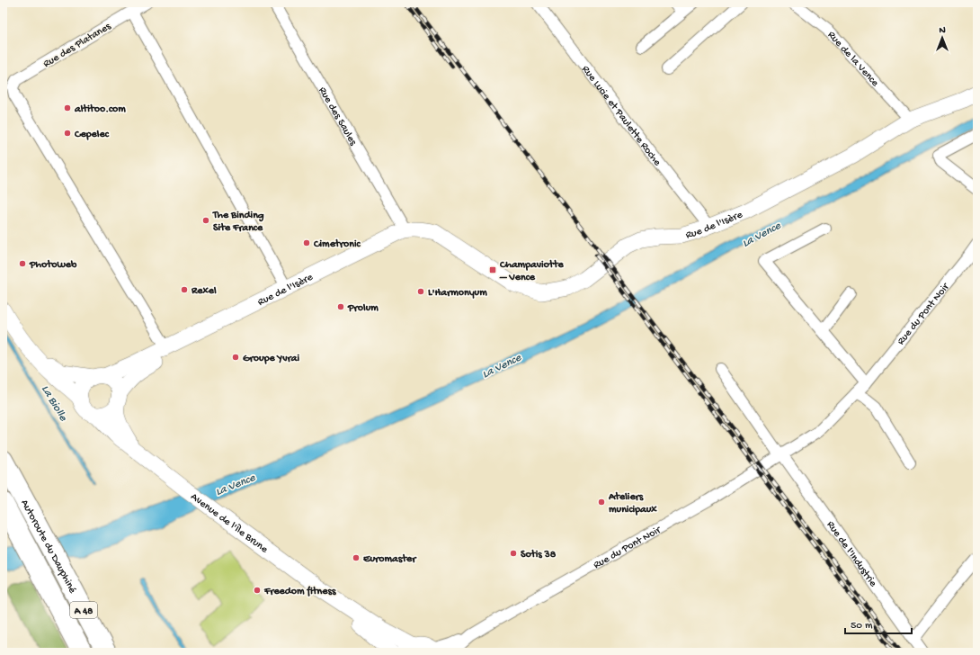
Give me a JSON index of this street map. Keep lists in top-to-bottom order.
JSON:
{
  "streets": {
    "highway": ["Autoroute du Dauphiné", "A 48"],
    "street": [
      "Rue des Platanes",
      "Rue de la Vence",
      "Rue Lucie et Paulette Roche",
      "Rue des Saules",
      "Rue de l'Isère",
      "Rue du Pont Noir",
      "Avenue de l'Île Brune",
      "Rue de l'Industrie"
    ]
  },
  "crossings": [
    ["Rue des Platanes", "Rue de l'Isère"],
    ["Rue de la Vence", "Rue de l'Isère"],
    ["Rue Lucie et Paulette Roche", "Rue de l'Isère"],
    ["Rue des Saules", "Rue de l'Isère"],
    ["Rue de l'Isère", "Avenue de l'Île Brune"],
    ["Rue du Pont Noir", "Avenue de l'Île Brune"],
    ["Rue du Pont Noir", "Rue de l'Industrie"]
  ],
  "water": ["La Vence", "La Biolle"],
  "places": {
    "other": [
      "altitoo.com",
      "Cepelec",
      "The Binding Site France",
      "Cimetronic",
      "Photoweb",
      "Rexel",
      "L'Harmonyum",
      "Prolum",
      "Groupe Yvrai",
      "Ateliers municipaux",
      "Sotis 38",
      "Euromaster",
      "Freedom fitness"
    ],
    "transit": ["Champaviotte – Vence"]
  },
  "scale_bar": "50 m",
  "north": "top"
}
